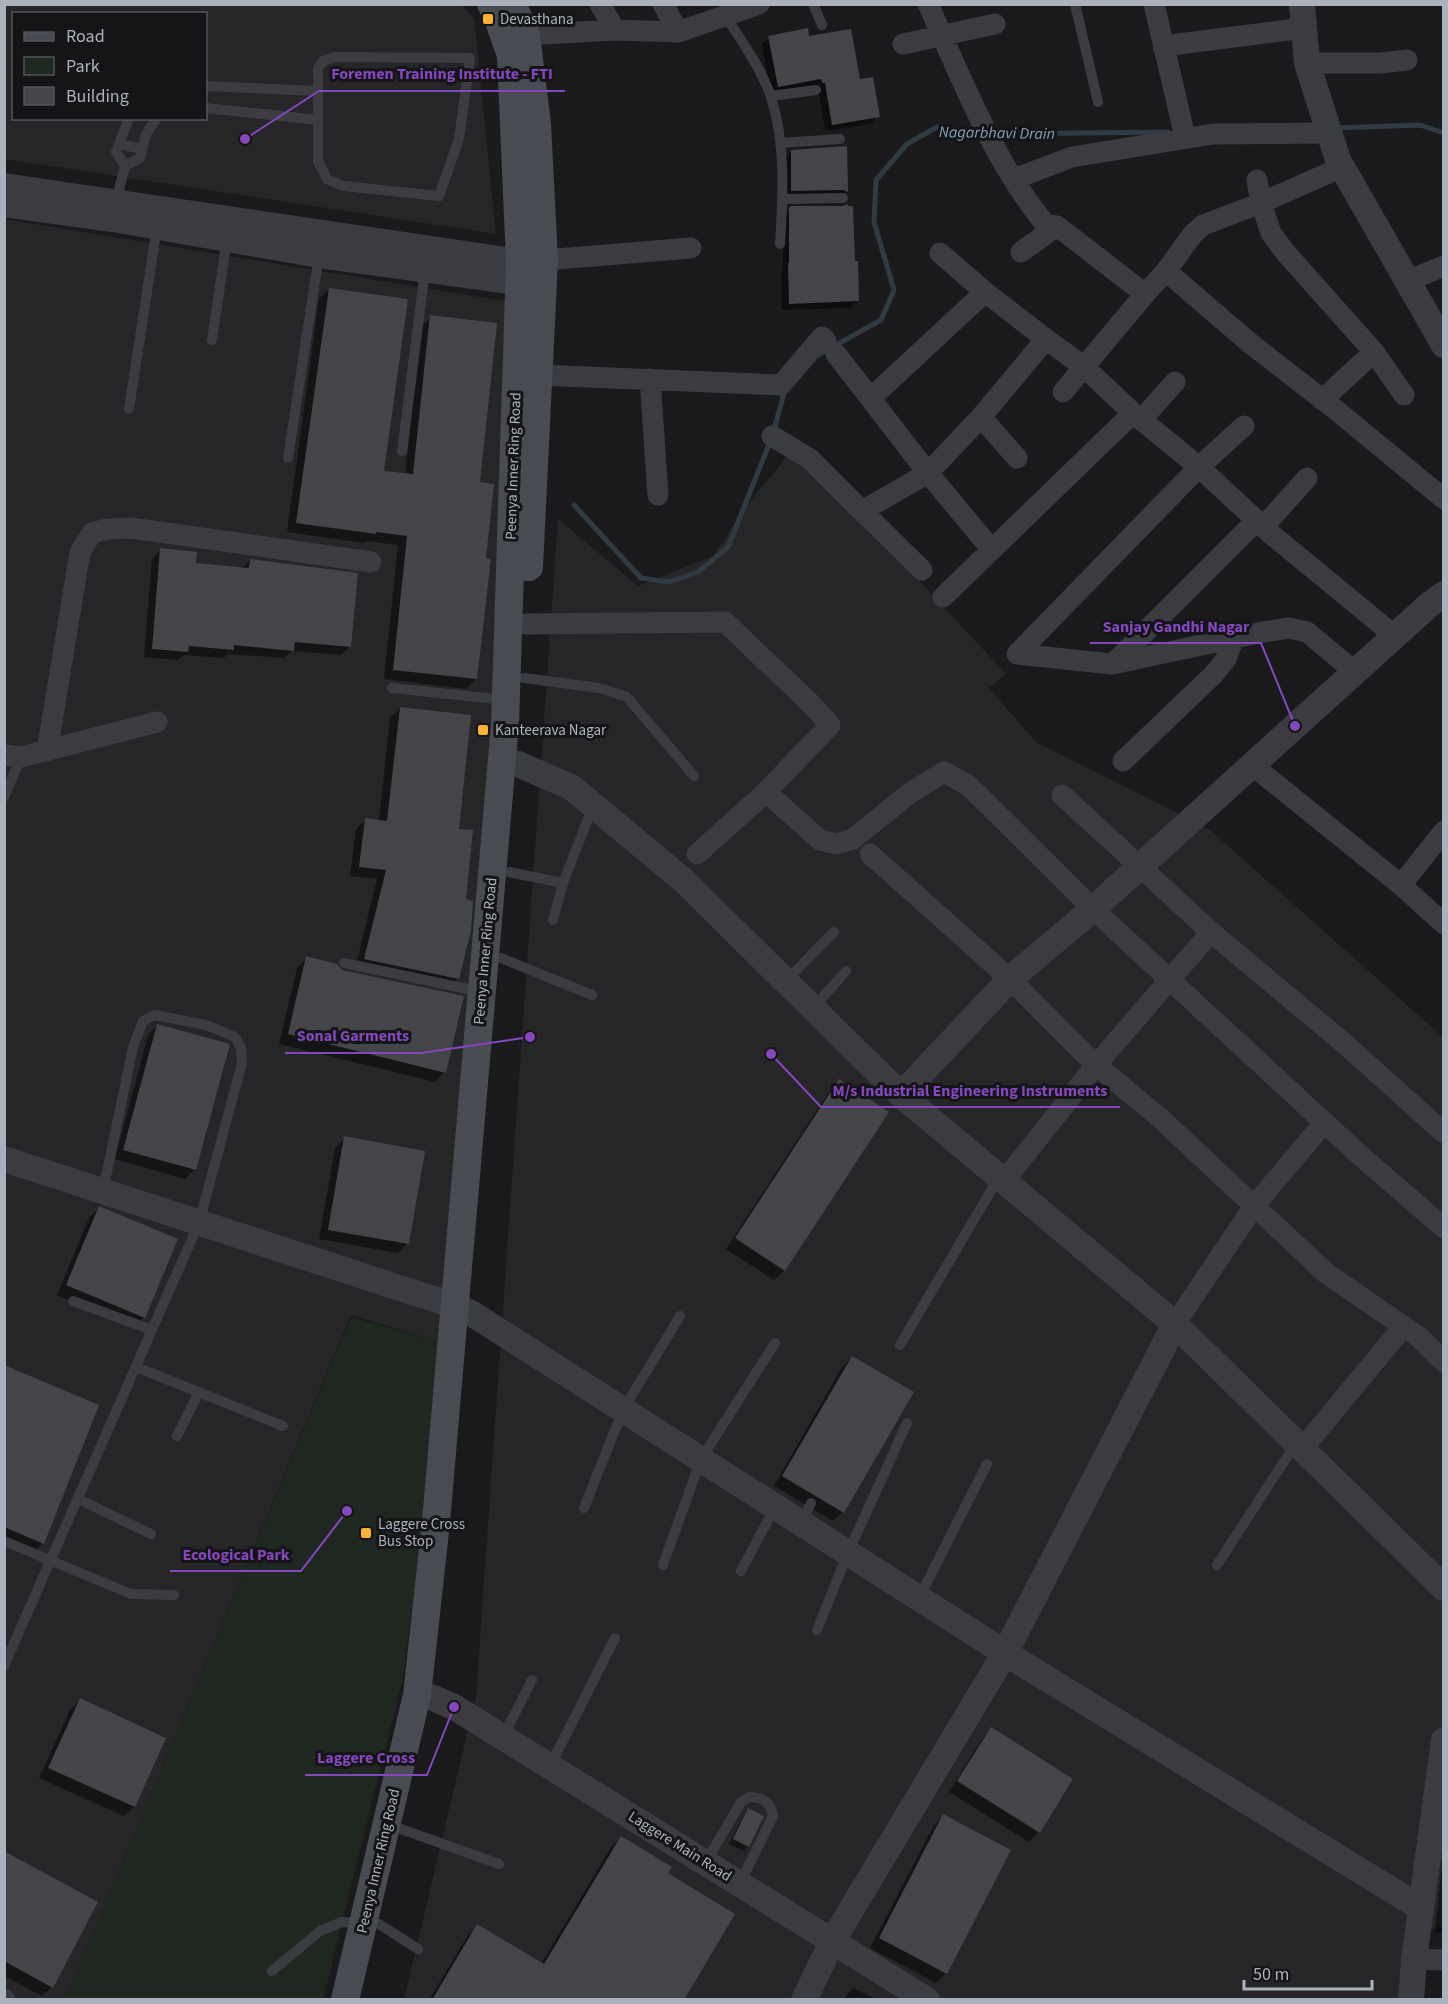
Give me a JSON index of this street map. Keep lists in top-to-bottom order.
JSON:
{
  "streets": {
    "main road": ["Peenya Inner Ring Road"],
    "street": ["Laggere Main Road"]
  },
  "crossings": [
    ["Peenya Inner Ring Road", "Laggere Main Road"]
  ],
  "water": ["Nagarbhavi Drain"],
  "places": {
    "transit": ["Devasthana", "Kanteerava Nagar", "Laggere Cross Bus Stop"],
    "other": [
      "Foremen Training Institute - FTI",
      "Sanjay Gandhi Nagar",
      "Sonal Garments",
      "M/s Industrial Engineering Instruments",
      "Ecological Park",
      "Laggere Cross"
    ]
  },
  "legend": ["Road", "Park", "Building"],
  "scale_bar": "50 m"
}
